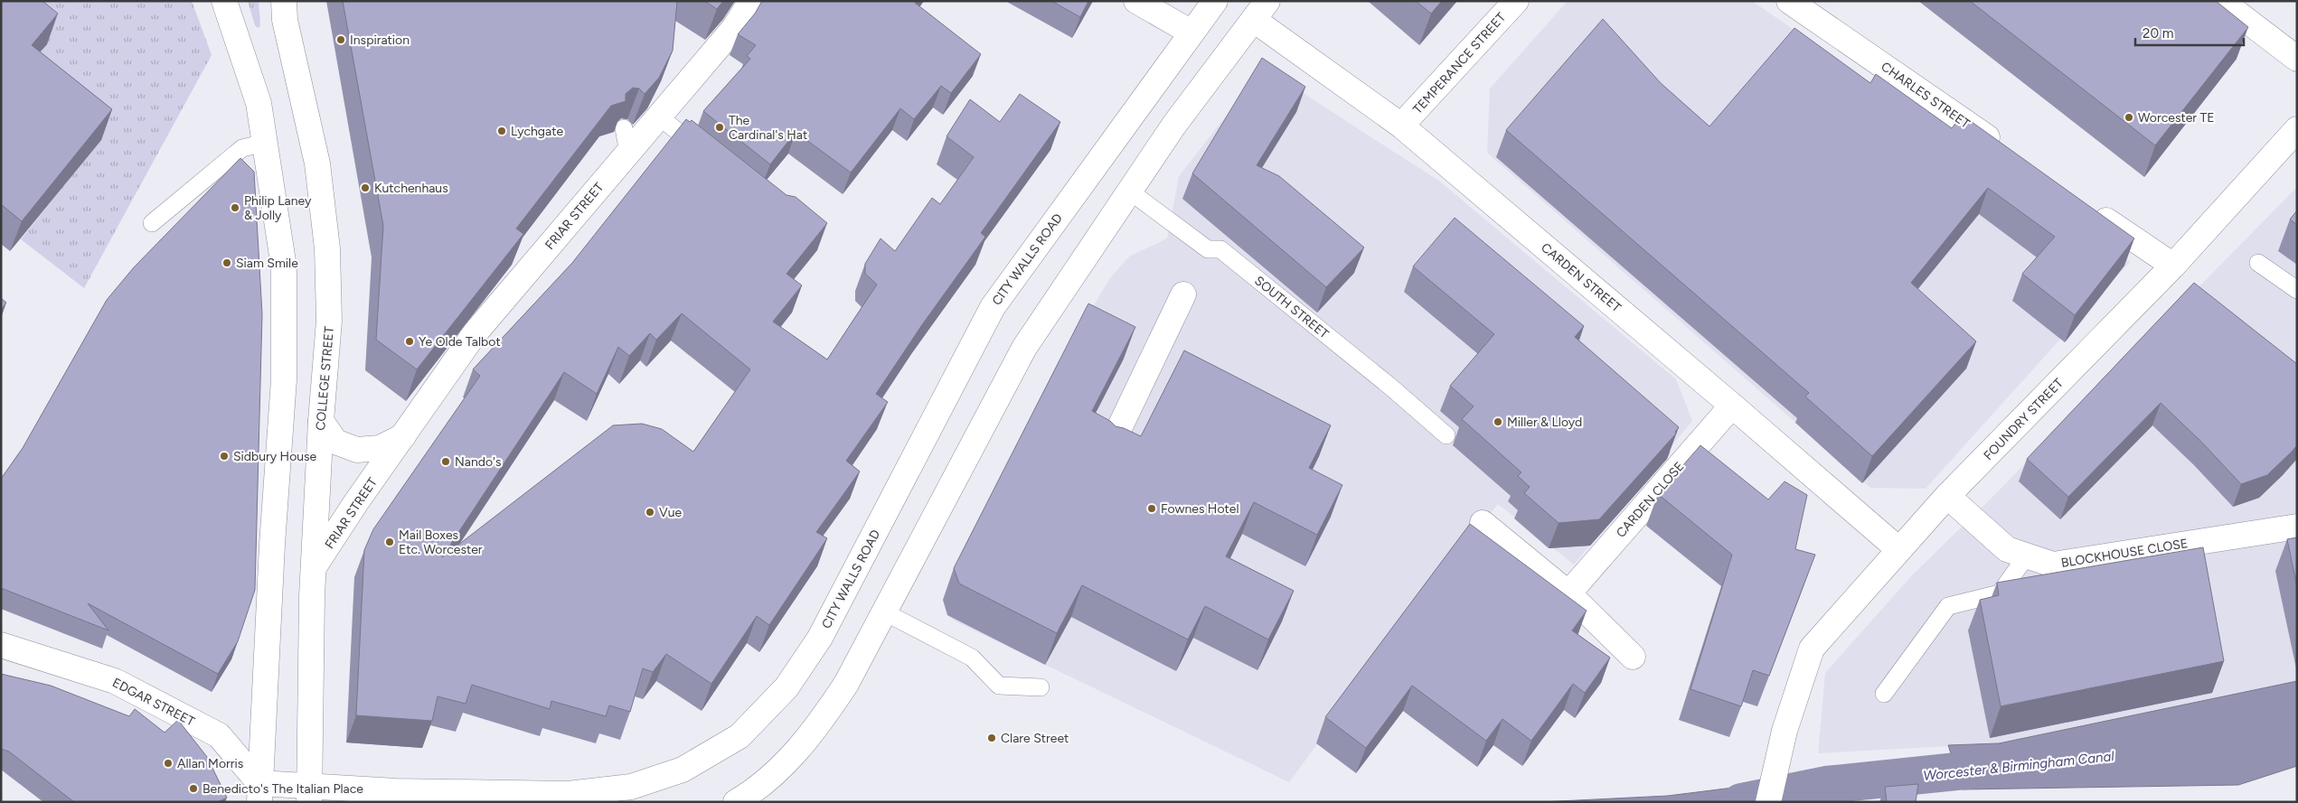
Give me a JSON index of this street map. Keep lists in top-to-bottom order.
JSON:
{
  "streets": {
    "street": [
      "TEMPERANCE STREET",
      "CHARLES STREET",
      "FRIAR STREET",
      "CITY WALLS ROAD",
      "CARDEN STREET",
      "COLLEGE STREET",
      "FOUNDRY STREET",
      "CARDEN CLOSE",
      "BLOCKHOUSE CLOSE",
      "EDGAR STREET"
    ],
    "lane": ["SOUTH STREET"]
  },
  "crossings": [
    ["TEMPERANCE STREET", "CARDEN STREET"],
    ["FRIAR STREET", "COLLEGE STREET"],
    ["CITY WALLS ROAD", "COLLEGE STREET"],
    ["CITY WALLS ROAD", "EDGAR STREET"],
    ["CARDEN STREET", "FOUNDRY STREET"],
    ["CARDEN STREET", "CARDEN CLOSE"],
    ["FOUNDRY STREET", "BLOCKHOUSE CLOSE"]
  ],
  "water": ["Worcester & Birmingham Canal"],
  "places": [
    "Inspiration",
    "Worcester TE",
    "The Cardinal's Hat",
    "Lychgate",
    "Kutchenhaus",
    "Philip Laney & Jolly",
    "Siam Smile",
    "Ye Olde Talbot",
    "Miller & Lloyd",
    "Sidbury House",
    "Nando's",
    "Fownes Hotel",
    "Vue",
    "Mail Boxes Etc. Worcester",
    "Clare Street",
    "Allan Morris",
    "Benedicto's The Italian Place"
  ],
  "scale_bar": "20 m"
}
